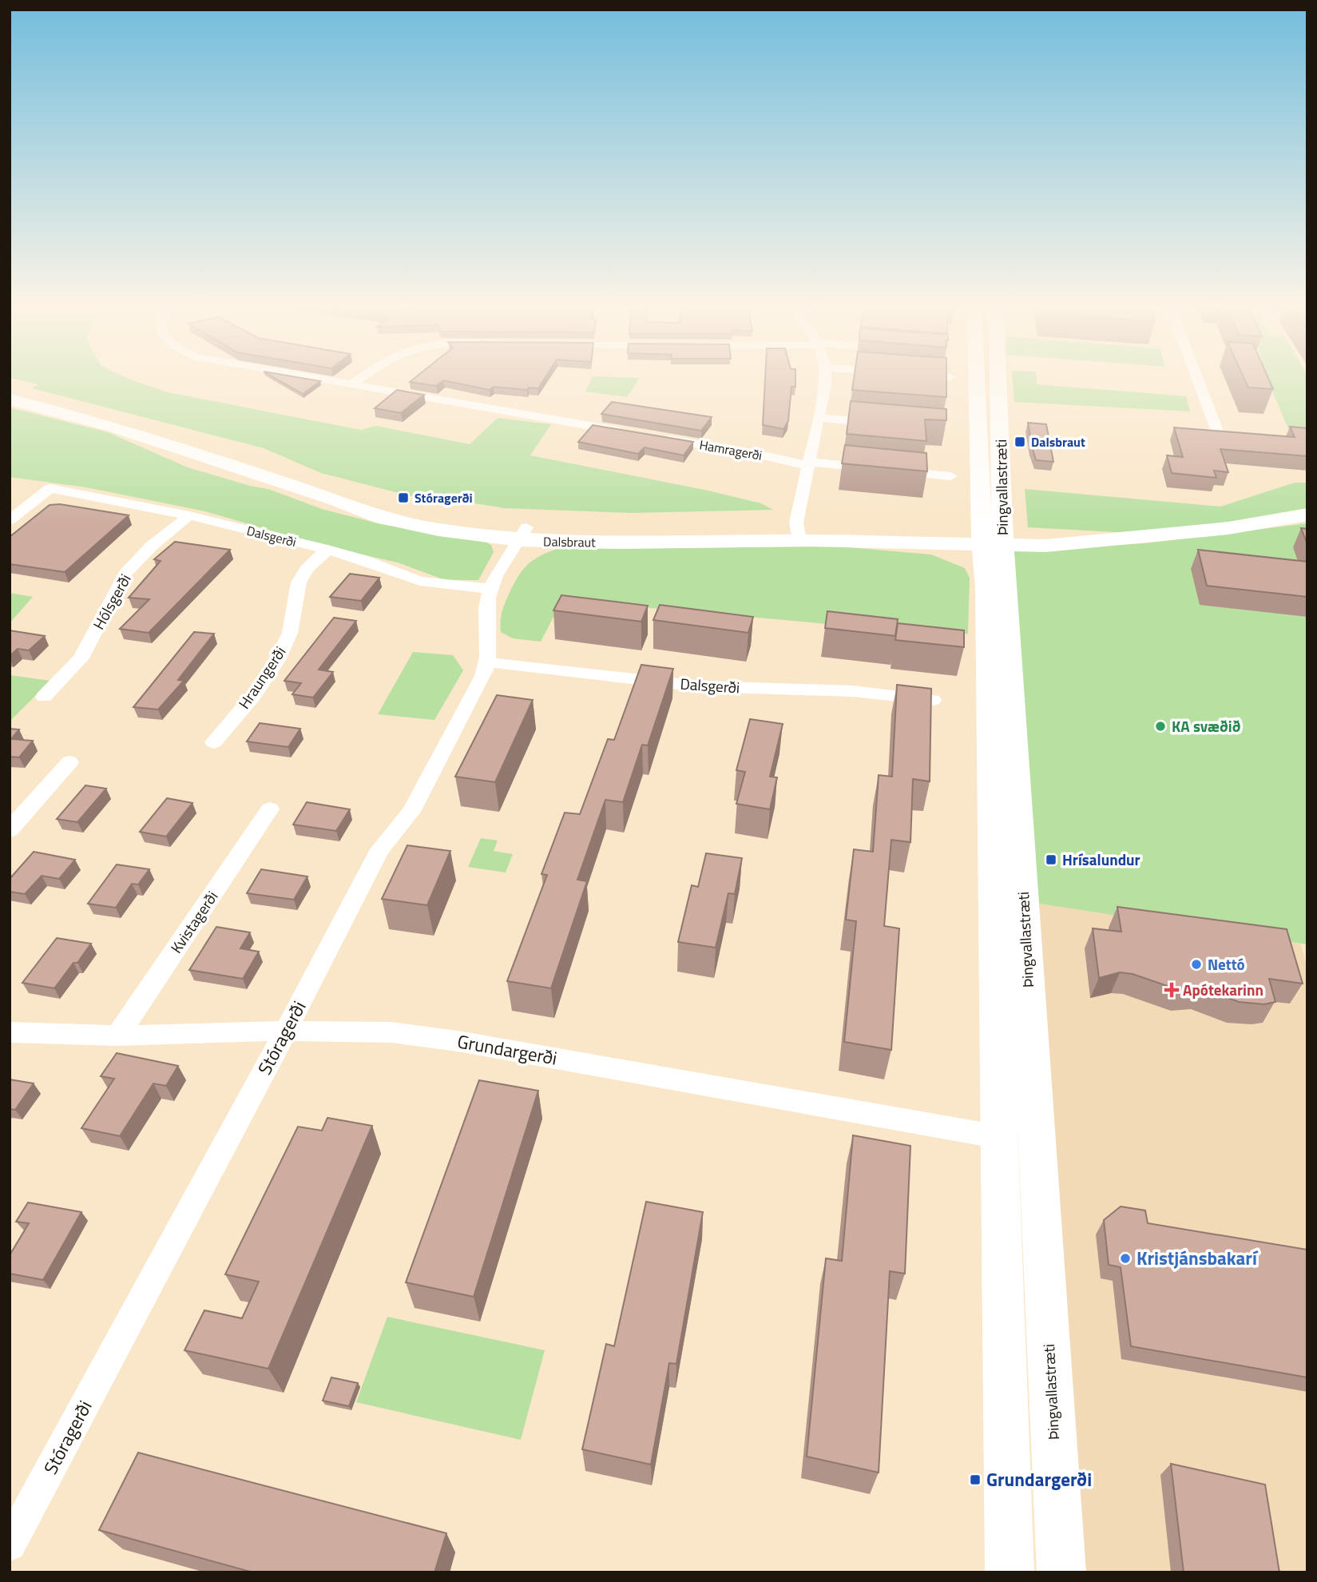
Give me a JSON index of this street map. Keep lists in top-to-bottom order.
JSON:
{
  "streets": {
    "main road": ["Þingvallastræti", "Dalsbraut"],
    "street": [
      "Hamragerði",
      "Dalsgerði",
      "Hólsgerði",
      "Hraungerði",
      "Kvistagerði",
      "Stóragerði",
      "Grundargerði"
    ]
  },
  "crossings": [
    ["Þingvallastræti", "Dalsbraut"],
    ["Þingvallastræti", "Grundargerði"],
    ["Dalsgerði", "Hólsgerði"],
    ["Dalsgerði", "Hraungerði"],
    ["Dalsgerði", "Stóragerði"],
    ["Dalsbraut", "Stóragerði"],
    ["Kvistagerði", "Grundargerði"],
    ["Stóragerði", "Grundargerði"]
  ],
  "places": {
    "transit": [
      "Dalsbraut",
      "Stóragerði",
      "Hrísalundur",
      "Grundargerði"
    ],
    "other": ["KA svæðið", "Nettó", "Kristjánsbakarí"],
    "health": ["Apótekarinn"]
  }
}
